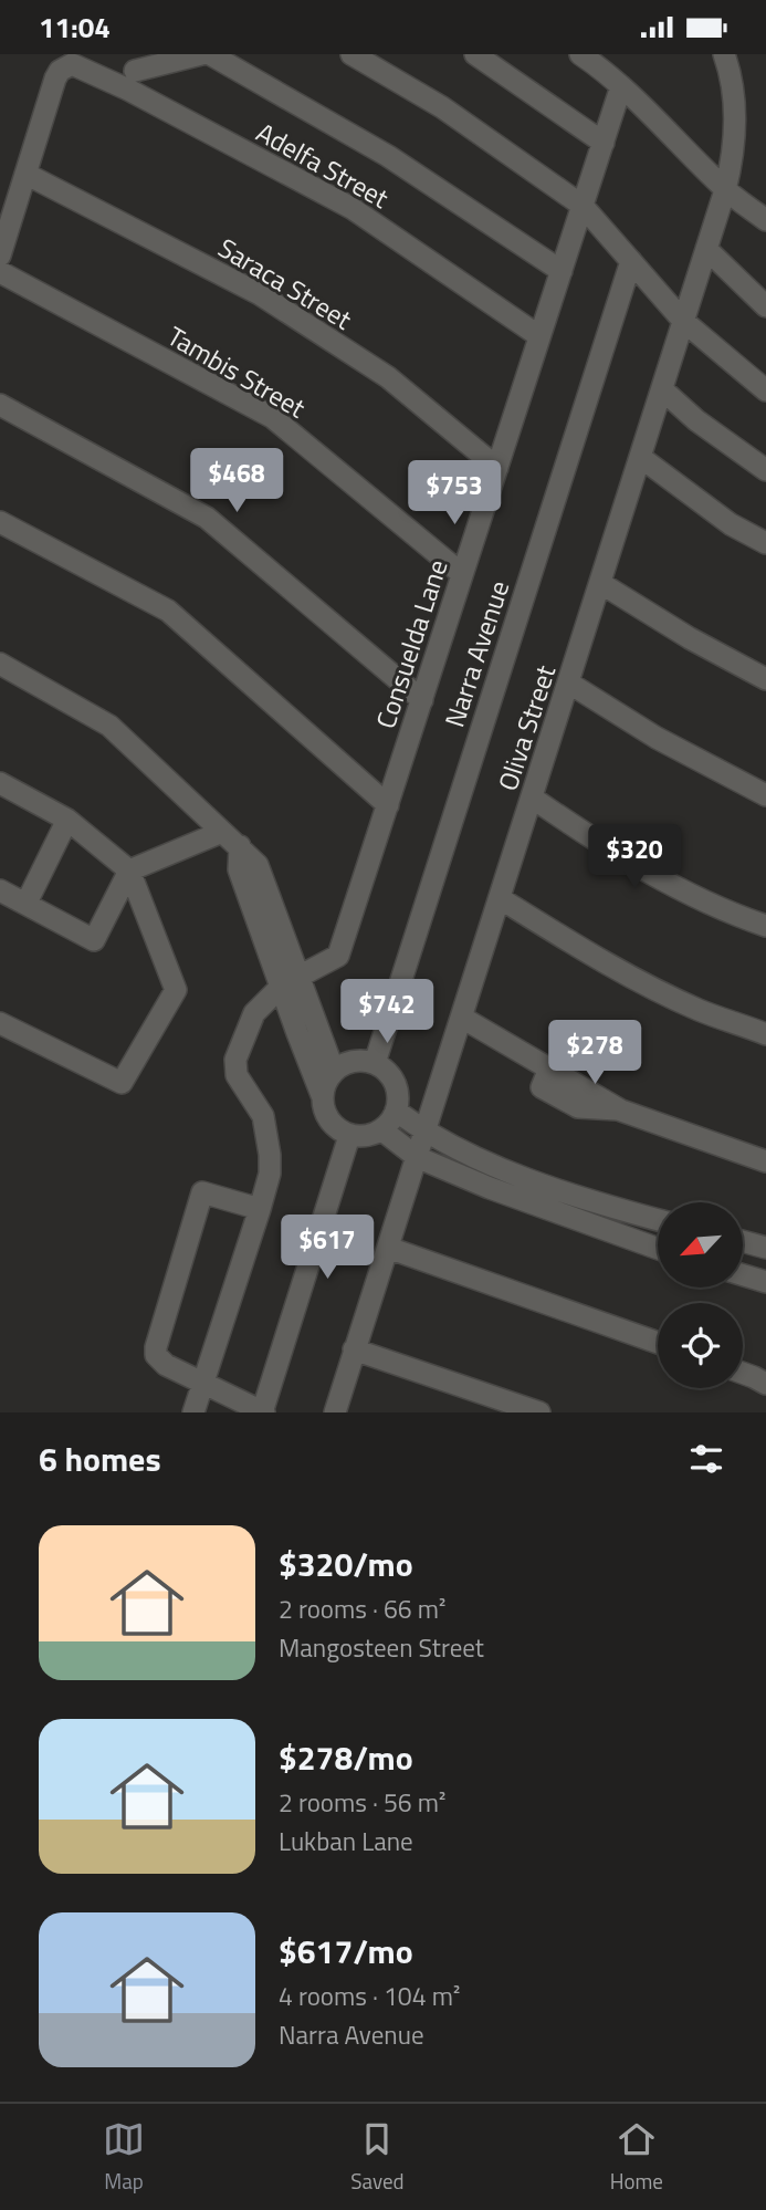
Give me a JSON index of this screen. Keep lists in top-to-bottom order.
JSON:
{
  "streets": {
    "street": [
      "Adelfa Street",
      "Saraca Street",
      "Tambis Street",
      "Consuelda Lane",
      "Narra Avenue",
      "Oliva Street"
    ]
  },
  "crossings": [
    ["Adelfa Street", "Saraca Street"],
    ["Adelfa Street", "Consuelda Lane"],
    ["Saraca Street", "Consuelda Lane"],
    ["Tambis Street", "Consuelda Lane"]
  ],
  "north": "bottom left",
  "page": {
    "status": "11:04",
    "price": [
      "$468",
      "$753",
      "$320",
      "$742",
      "$278",
      "$617"
    ],
    "heading": "6 homes",
    "list": [
      {
        "name": "$320/mo",
        "note": "2 rooms · 66 m² · Mangosteen Street"
      },
      {
        "name": "$278/mo",
        "note": "2 rooms · 56 m² · Lukban Lane"
      },
      {
        "name": "$617/mo",
        "note": "4 rooms · 104 m² · Narra Avenue"
      }
    ],
    "tabs": ["Map", "Saved", "Home"]
  }
}
